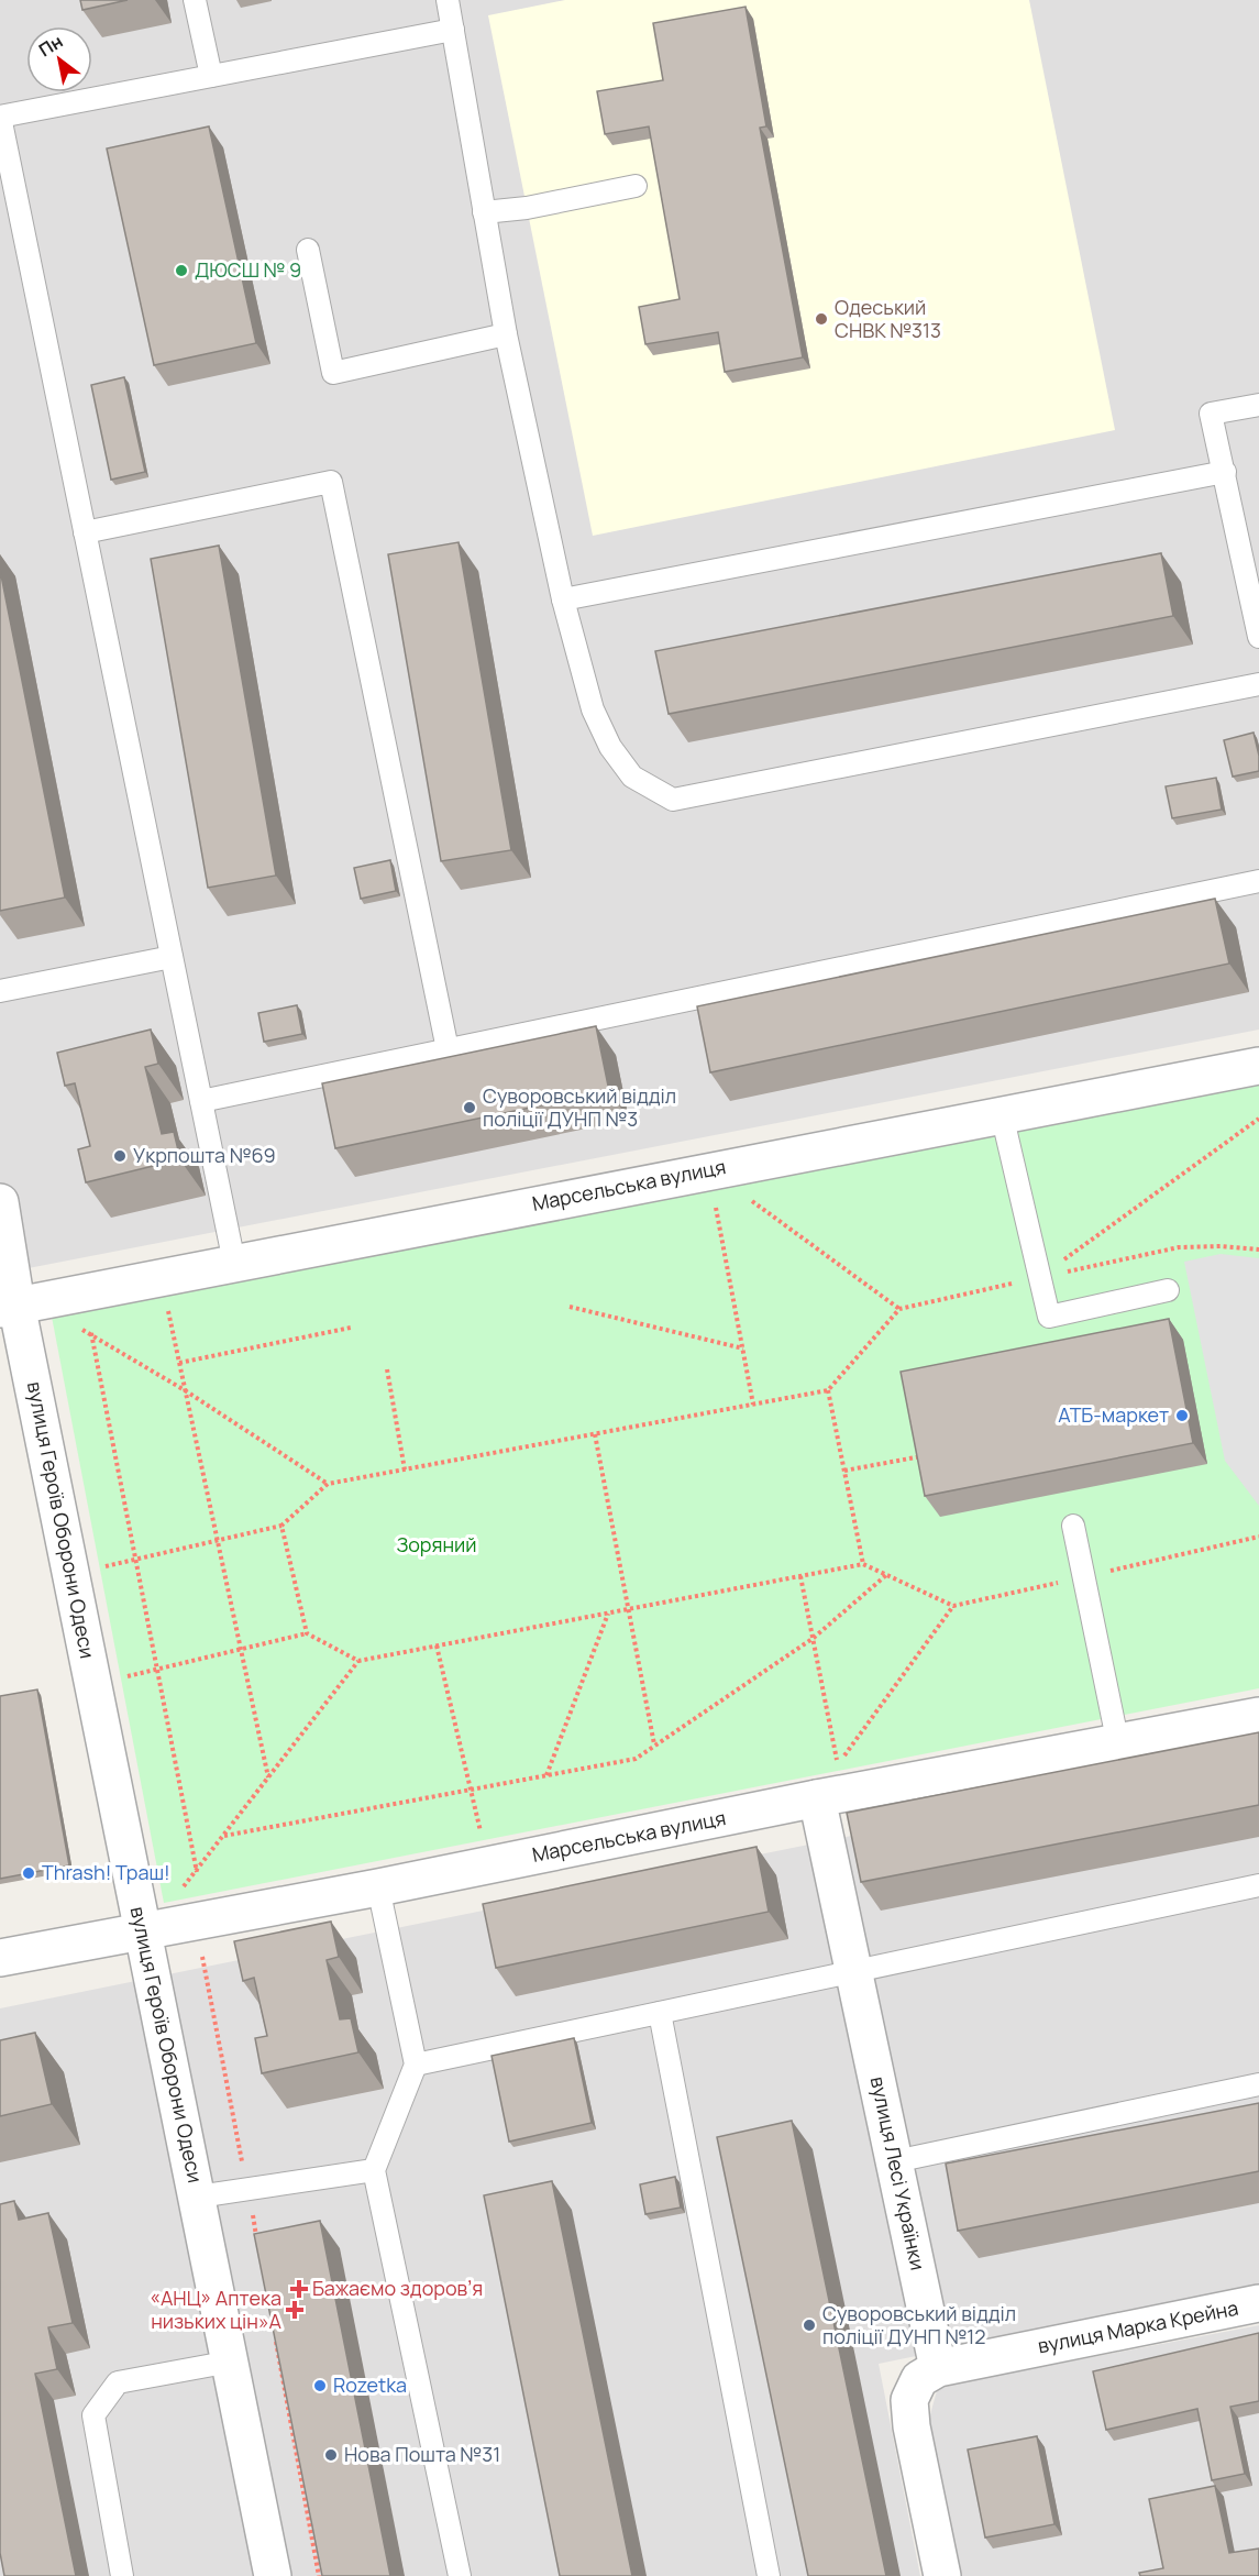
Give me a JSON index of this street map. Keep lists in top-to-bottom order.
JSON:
{
  "streets": {
    "street": [
      "Марсельська вулиця",
      "вулиця Героїв Оборони Одеси",
      "вулиця Лесі Українки",
      "вулиця Марка Крейна"
    ]
  },
  "crossings": [
    ["Марсельська вулиця", "вулиця Героїв Оборони Одеси"],
    ["Марсельська вулиця", "вулиця Лесі Українки"],
    ["вулиця Лесі Українки", "вулиця Марка Крейна"]
  ],
  "parks": ["Зоряний"],
  "places": {
    "other": [
      "ДЮСШ № 9",
      "Одеський СНВК №313",
      "Суворовський відділ поліції ДУНП №3",
      "Укрпошта №69",
      "АТБ-маркет",
      "Thrash! Траш!",
      "Суворовський відділ поліції ДУНП №12",
      "Rozetka",
      "Нова Пошта №31"
    ],
    "health": ["Бажаємо здоровʼя", "«АНЦ» Аптека низьких цін»A"]
  },
  "north": "top left"
}
